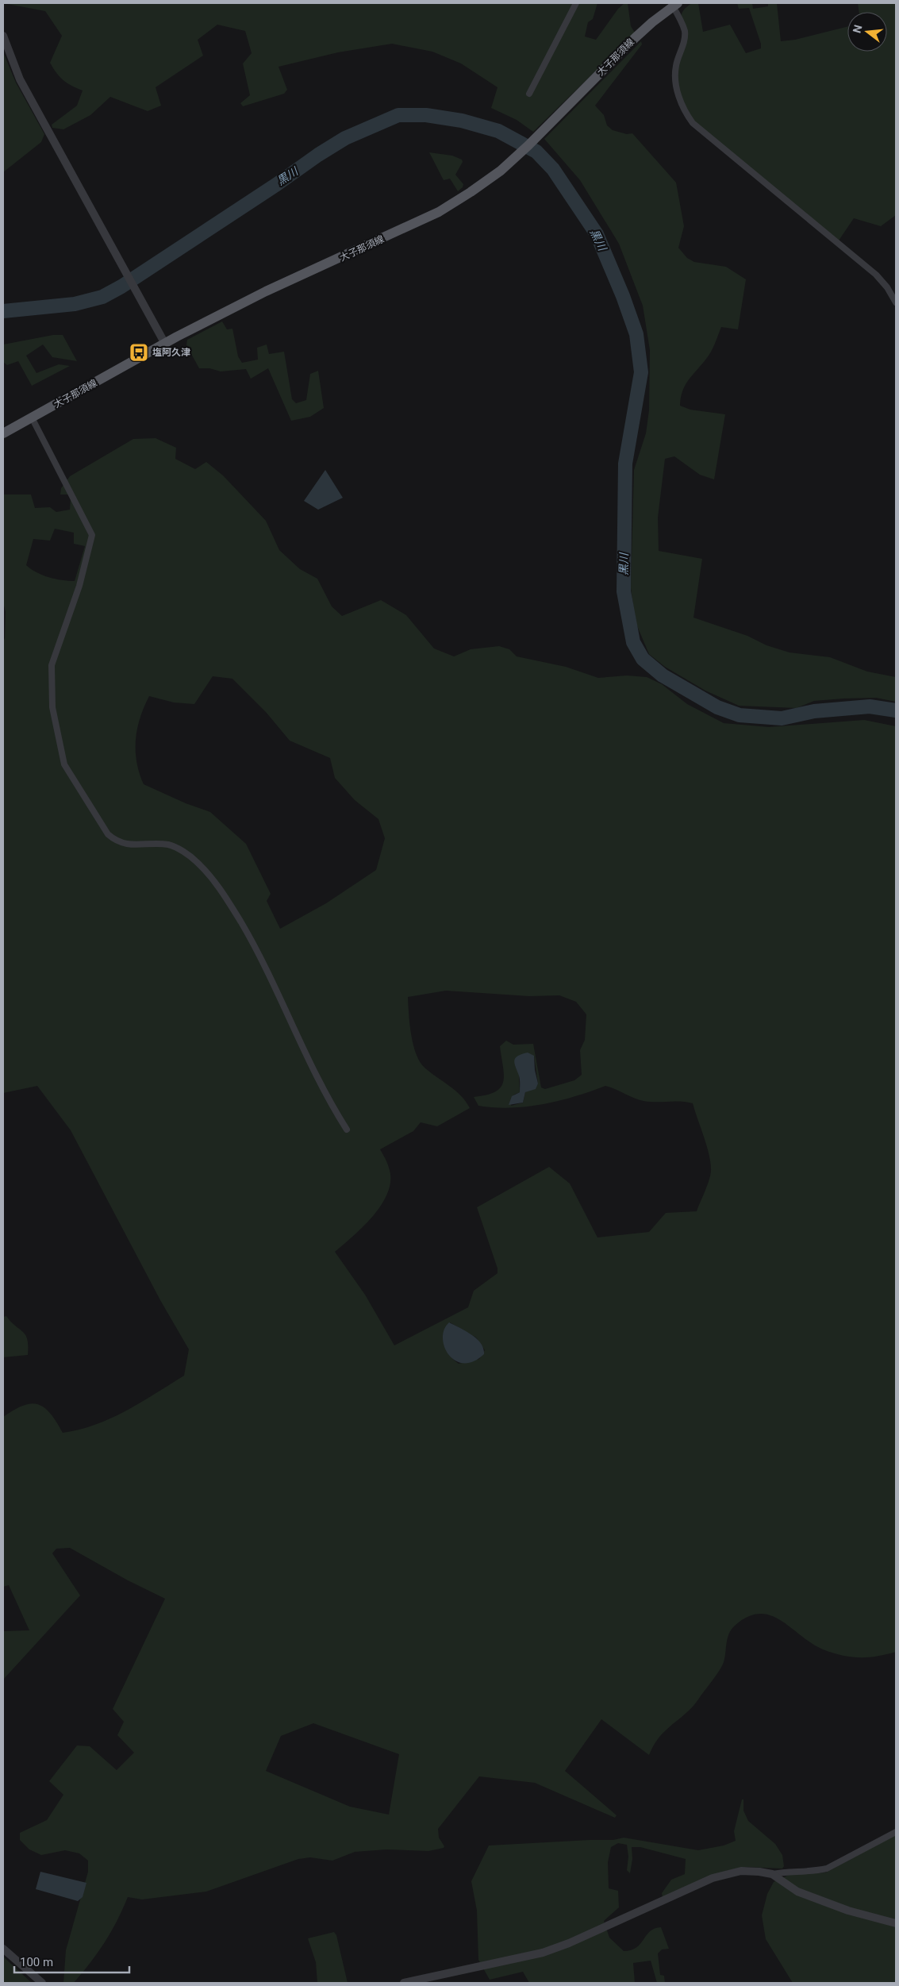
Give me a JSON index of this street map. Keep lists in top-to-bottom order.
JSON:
{
  "streets": {
    "main road": ["大子那須線"]
  },
  "water": ["黒川"],
  "places": {
    "bus stop": ["塩阿久津"]
  },
  "scale_bar": "100 m",
  "north": "left"
}
